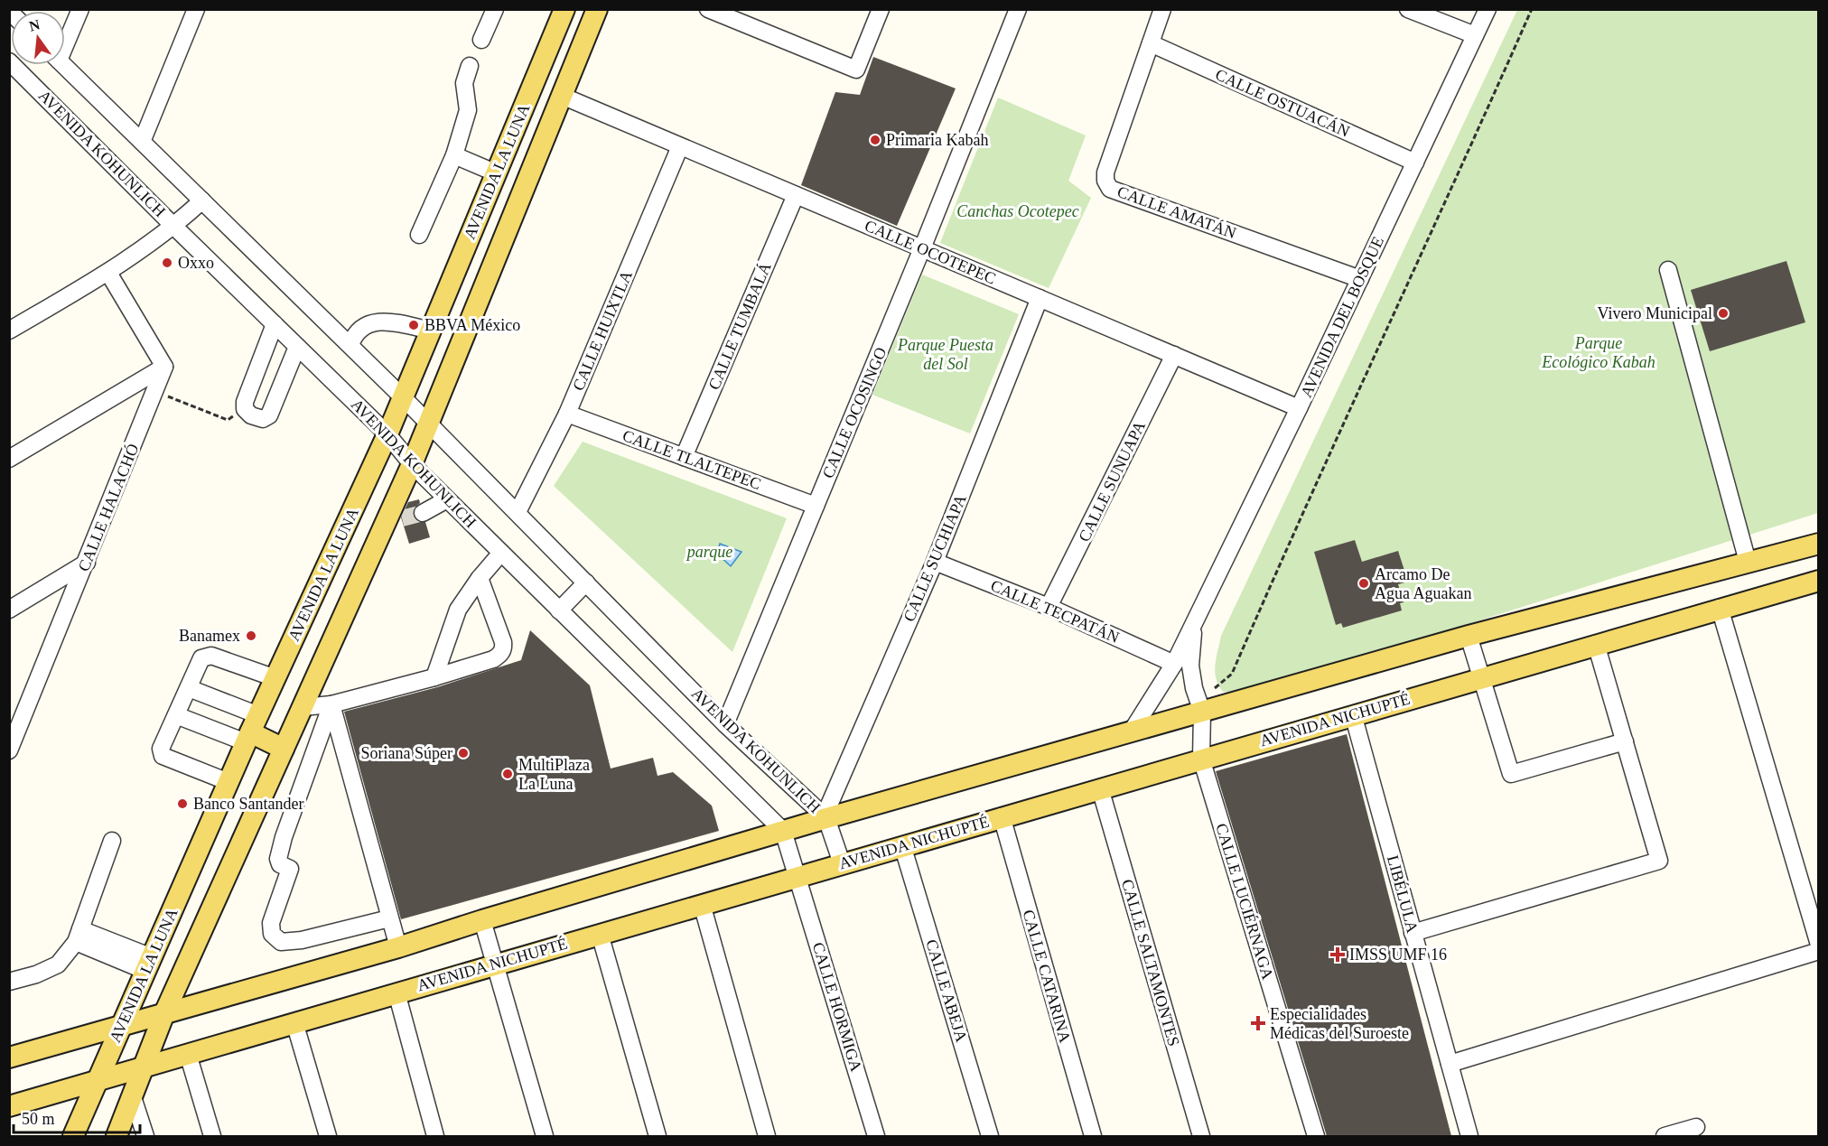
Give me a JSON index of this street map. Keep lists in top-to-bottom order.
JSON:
{
  "streets": {
    "main road": ["AVENIDA LA LUNA", "AVENIDA NICHUPTÉ"],
    "street": [
      "CALLE OSTUACÁN",
      "AVENIDA KOHUNLICH",
      "CALLE AMATÁN",
      "CALLE OCOTEPEC",
      "AVENIDA DEL BOSQUE",
      "CALLE TUMBALÁ",
      "CALLE HUIXTLA",
      "CALLE OCOSINGO",
      "CALLE TLALTEPEC",
      "CALLE SUNUAPA",
      "CALLE HALACHÓ",
      "CALLE SUCHIAPA",
      "CALLE TECPATÁN",
      "LIBÉLULA",
      "CALLE LUCIÉRNAGA",
      "CALLE SALTAMONTES",
      "CALLE CATARINA",
      "CALLE ABEJA",
      "CALLE HORMIGA"
    ]
  },
  "crossings": [
    ["CALLE OSTUACÁN", "CALLE AMATÁN"],
    ["CALLE OSTUACÁN", "AVENIDA DEL BOSQUE"],
    ["AVENIDA KOHUNLICH", "AVENIDA LA LUNA"],
    ["AVENIDA KOHUNLICH", "CALLE HUIXTLA"],
    ["AVENIDA KOHUNLICH", "CALLE OCOSINGO"],
    ["AVENIDA KOHUNLICH", "CALLE SUCHIAPA"],
    ["AVENIDA KOHUNLICH", "AVENIDA NICHUPTÉ"],
    ["AVENIDA KOHUNLICH", "CALLE HORMIGA"],
    ["AVENIDA LA LUNA", "CALLE OCOTEPEC"],
    ["AVENIDA LA LUNA", "AVENIDA NICHUPTÉ"],
    ["CALLE AMATÁN", "AVENIDA DEL BOSQUE"],
    ["CALLE OCOTEPEC", "AVENIDA DEL BOSQUE"],
    ["CALLE OCOTEPEC", "CALLE TUMBALÁ"],
    ["CALLE OCOTEPEC", "CALLE HUIXTLA"],
    ["CALLE OCOTEPEC", "CALLE OCOSINGO"],
    ["CALLE OCOTEPEC", "CALLE SUNUAPA"],
    ["CALLE OCOTEPEC", "CALLE SUCHIAPA"],
    ["AVENIDA DEL BOSQUE", "CALLE TECPATÁN"],
    ["AVENIDA DEL BOSQUE", "AVENIDA NICHUPTÉ"],
    ["AVENIDA DEL BOSQUE", "CALLE LUCIÉRNAGA"],
    ["CALLE TUMBALÁ", "CALLE TLALTEPEC"],
    ["CALLE HUIXTLA", "CALLE TLALTEPEC"],
    ["CALLE OCOSINGO", "CALLE TLALTEPEC"],
    ["CALLE SUNUAPA", "CALLE TECPATÁN"],
    ["CALLE SUCHIAPA", "CALLE TECPATÁN"],
    ["AVENIDA NICHUPTÉ", "LIBÉLULA"],
    ["AVENIDA NICHUPTÉ", "CALLE LUCIÉRNAGA"],
    ["AVENIDA NICHUPTÉ", "CALLE SALTAMONTES"],
    ["AVENIDA NICHUPTÉ", "CALLE CATARINA"],
    ["AVENIDA NICHUPTÉ", "CALLE ABEJA"],
    ["AVENIDA NICHUPTÉ", "CALLE HORMIGA"]
  ],
  "parks": [
    "Canchas Ocotepec",
    "Parque Ecológico Kabah",
    "Parque Puesta del Sol",
    "parque"
  ],
  "places": {
    "other": [
      "Primaria Kabah",
      "Oxxo",
      "Vivero Municipal",
      "BBVA México",
      "Arcamo De Agua Aguakan",
      "Banamex",
      "Soriana Súper",
      "MultiPlaza La Luna",
      "Banco Santander"
    ],
    "health": ["IMSS UMF 16", "Especialidades Médicas del Suroeste"]
  },
  "scale_bar": "50 m",
  "north": "top"
}
